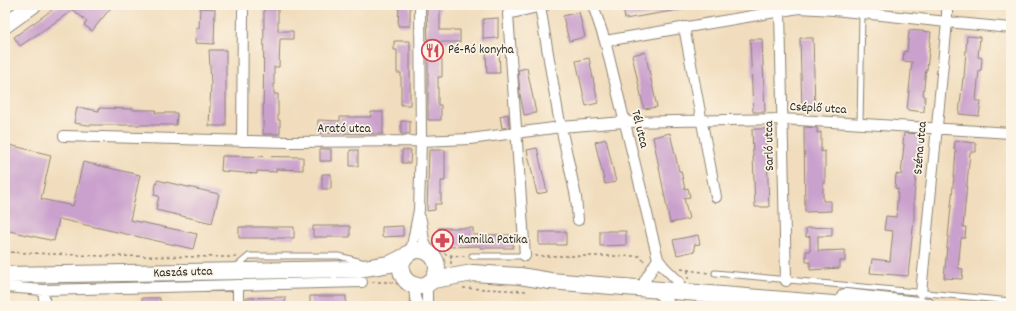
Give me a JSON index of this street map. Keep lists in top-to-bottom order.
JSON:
{
  "streets": {
    "street": [
      "Cséplő utca",
      "Arató utca",
      "Tél utca",
      "Sarló utca",
      "Széna utca",
      "Kaszás utca"
    ]
  },
  "crossings": [
    ["Cséplő utca", "Arató utca"],
    ["Cséplő utca", "Tél utca"],
    ["Cséplő utca", "Sarló utca"],
    ["Cséplő utca", "Széna utca"],
    ["Arató utca", "Tél utca"]
  ],
  "places": {
    "restaurant": ["Pé-Ró konyha"],
    "pharmacy": ["Kamilla Patika"]
  }
}
